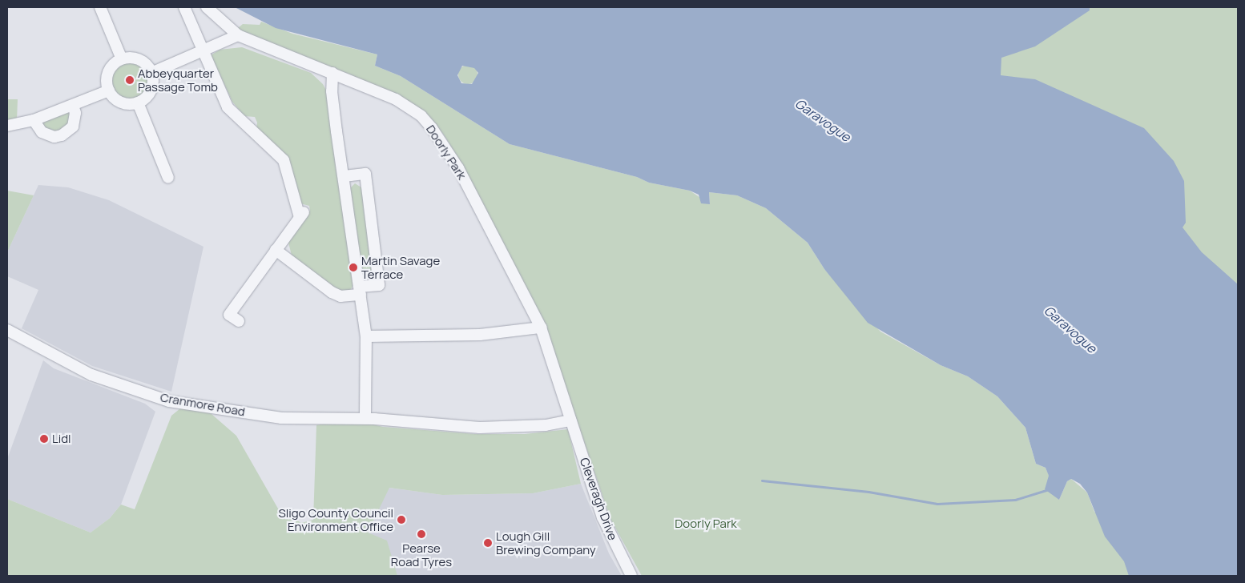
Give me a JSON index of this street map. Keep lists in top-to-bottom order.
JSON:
{
  "streets": {
    "street": ["Doorly Park", "Cranmore Road", "Cleveragh Drive"]
  },
  "crossings": [
    ["Doorly Park", "Cleveragh Drive"]
  ],
  "water": ["Garavogue"],
  "parks": ["Doorly Park"],
  "places": [
    "Abbeyquarter Passage Tomb",
    "Martin Savage Terrace",
    "Lidl",
    "Sligo County Council Environment Office",
    "Pearse Road Tyres",
    "Lough Gill Brewing Company"
  ]
}
